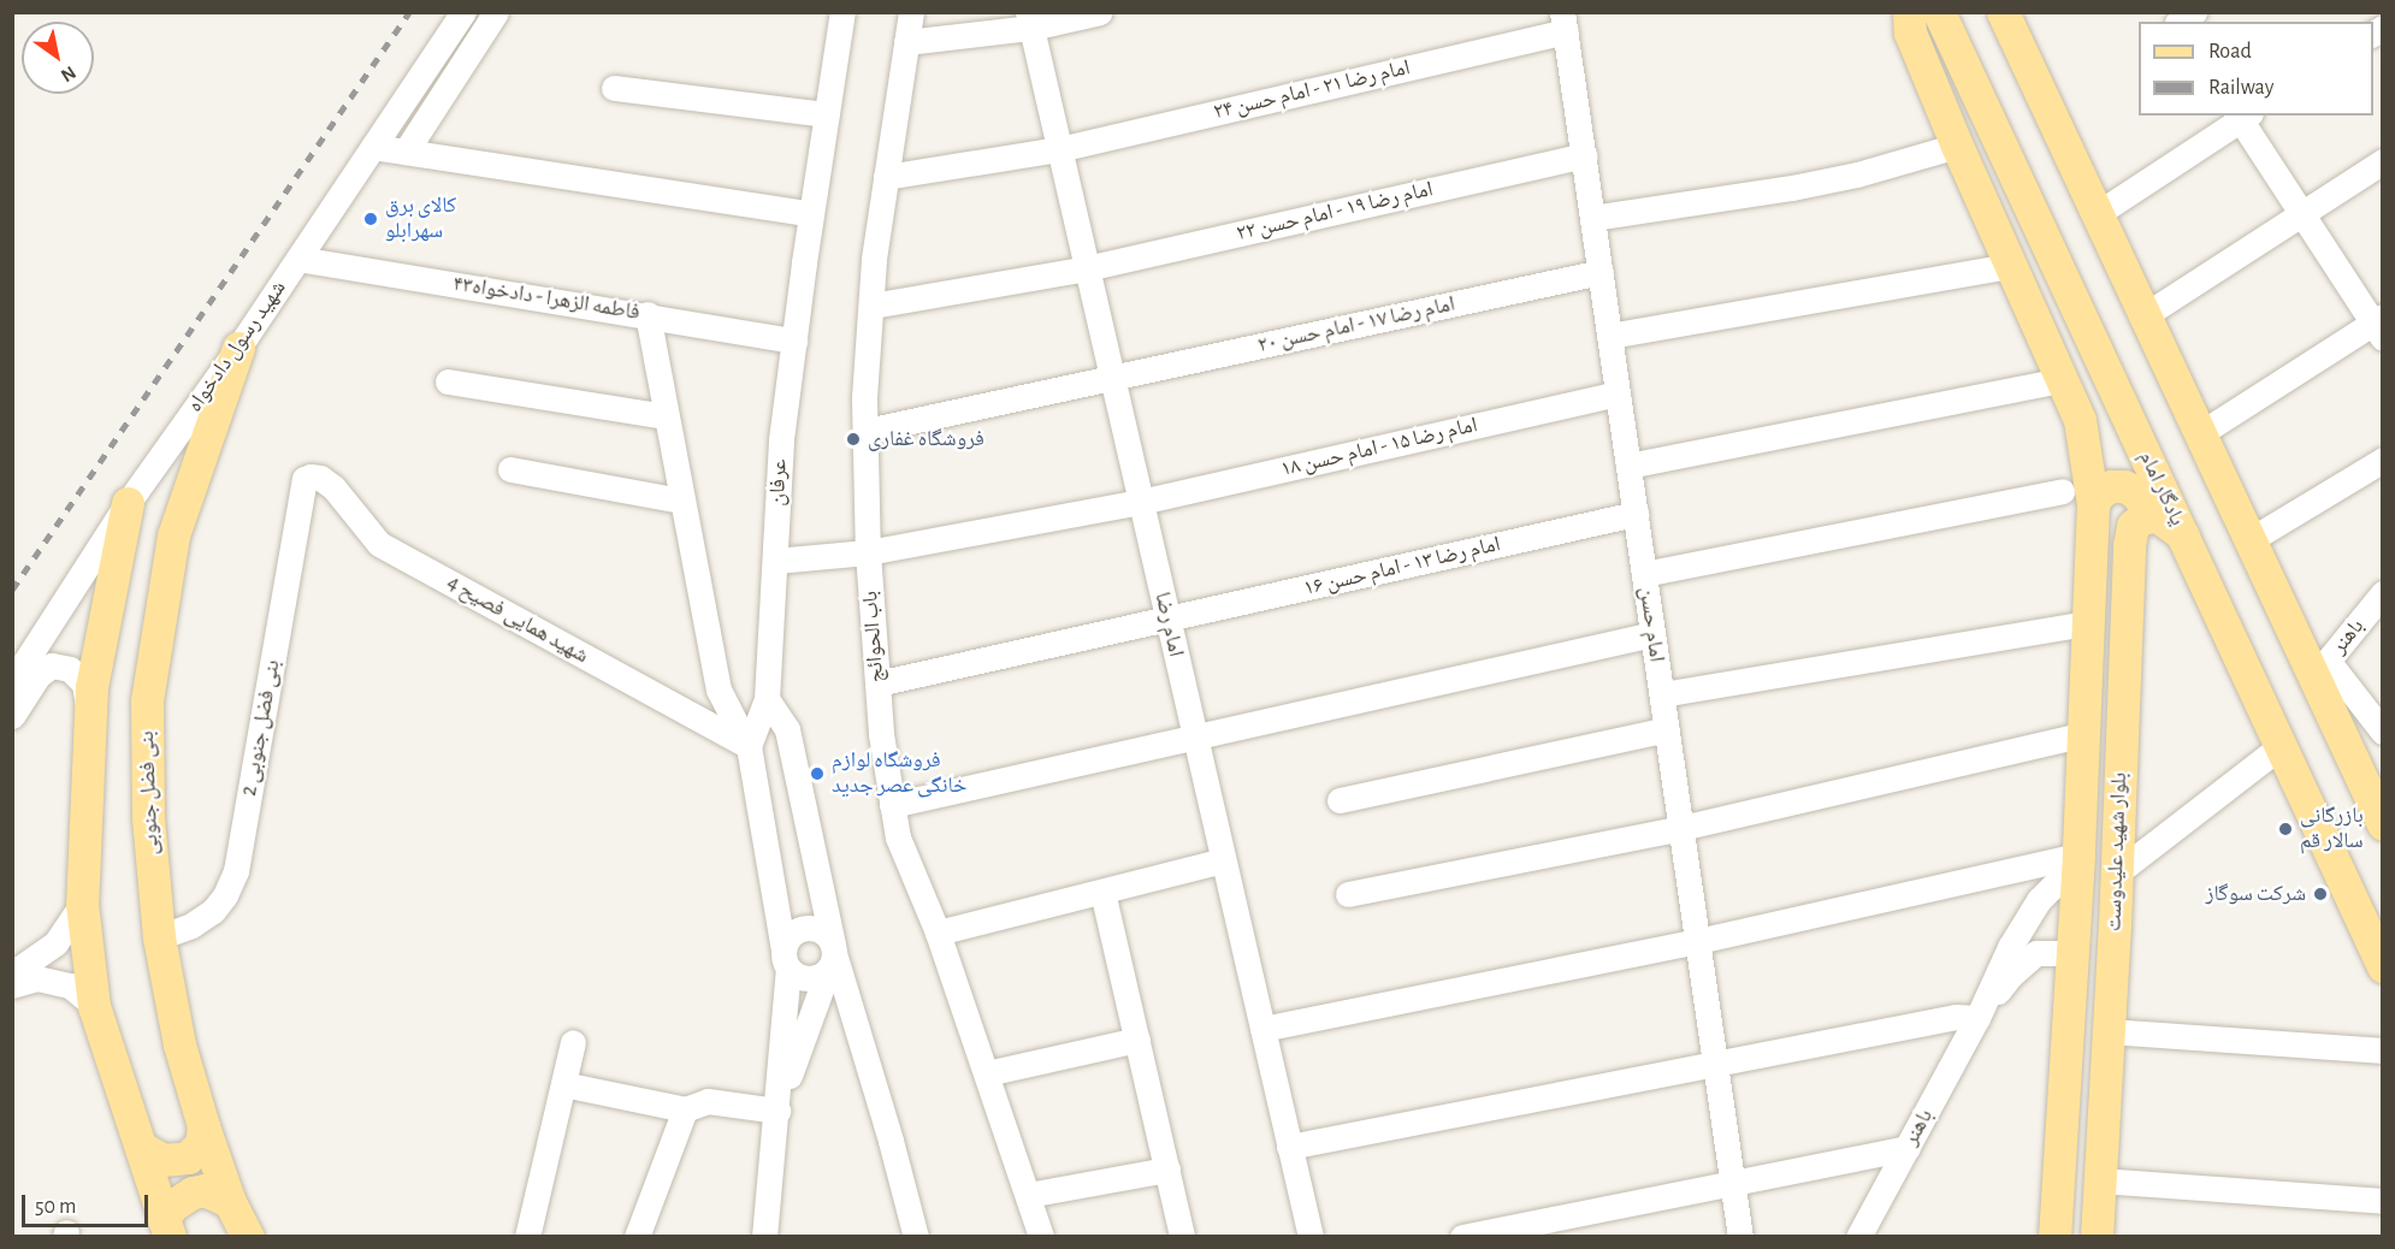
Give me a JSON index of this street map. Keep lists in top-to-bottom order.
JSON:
{
  "streets": {
    "main road": ["یادگار امام", "بنی فضل جنوبی", "بلوار شهید علیدوست"],
    "street": [
      "امام رضا ۲۱ - امام حسن ۲۴",
      "امام رضا ۱۹ - امام حسن ۲۲",
      "فاطمه الزهرا - دادخواه۴۳",
      "امام رضا ۱۷ - امام حسن ۲۰",
      "شهید رسول دادخواه",
      "امام رضا ۱۵ - امام حسن ۱۸",
      "عرفان",
      "امام رضا ۱۳ - امام حسن ۱۶",
      "شهید همایی فصیح 4",
      "امام رضا",
      "امام حسن",
      "باب الحوائج",
      "باهنر",
      "بنی فضل جنوبی 2"
    ]
  },
  "crossings": [
    ["امام رضا ۲۱ - امام حسن ۲۴", "امام رضا"],
    ["امام رضا ۲۱ - امام حسن ۲۴", "امام حسن"],
    ["امام رضا ۲۱ - امام حسن ۲۴", "باب الحوائج"],
    ["امام رضا ۱۹ - امام حسن ۲۲", "امام رضا"],
    ["امام رضا ۱۹ - امام حسن ۲۲", "امام حسن"],
    ["امام رضا ۱۹ - امام حسن ۲۲", "باب الحوائج"],
    ["فاطمه الزهرا - دادخواه۴۳", "شهید رسول دادخواه"],
    ["فاطمه الزهرا - دادخواه۴۳", "عرفان"],
    ["امام رضا ۱۷ - امام حسن ۲۰", "امام رضا"],
    ["امام رضا ۱۷ - امام حسن ۲۰", "امام حسن"],
    ["امام رضا ۱۷ - امام حسن ۲۰", "باب الحوائج"],
    ["شهید رسول دادخواه", "بنی فضل جنوبی"],
    ["امام رضا ۱۵ - امام حسن ۱۸", "عرفان"],
    ["امام رضا ۱۵ - امام حسن ۱۸", "امام رضا"],
    ["امام رضا ۱۵ - امام حسن ۱۸", "امام حسن"],
    ["امام رضا ۱۵ - امام حسن ۱۸", "باب الحوائج"],
    ["عرفان", "شهید همایی فصیح 4"],
    ["امام رضا ۱۳ - امام حسن ۱۶", "امام رضا"],
    ["امام رضا ۱۳ - امام حسن ۱۶", "امام حسن"],
    ["امام رضا ۱۳ - امام حسن ۱۶", "باب الحوائج"],
    ["شهید همایی فصیح 4", "بنی فضل جنوبی 2"],
    ["باهنر", "بلوار شهید علیدوست"],
    ["بنی فضل جنوبی 2", "بنی فضل جنوبی"]
  ],
  "places": [
    "کالای برق سهرابلو",
    "فروشگاه غفاری",
    "فروشگاه لوازم خانگی عصر جدید",
    "بازرگانی سالار قم",
    "شرکت سوگاز"
  ],
  "legend": ["Road", "Railway"],
  "scale_bar": "50 m",
  "north": "bottom right"
}
